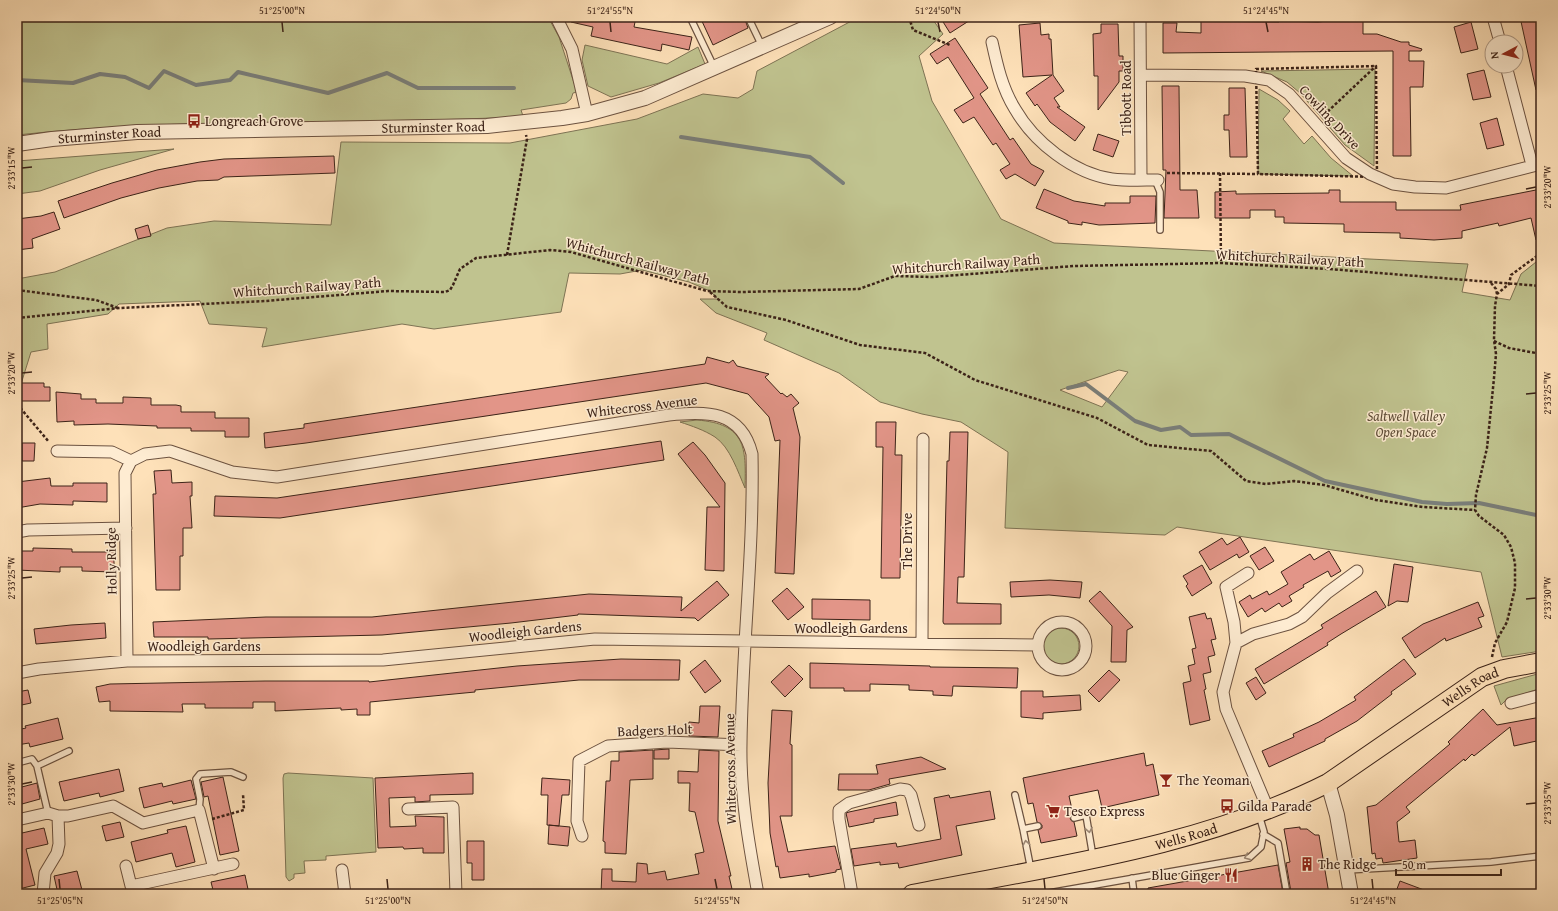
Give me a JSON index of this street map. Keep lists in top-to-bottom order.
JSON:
{
  "streets": {
    "highway": ["Wells Road"],
    "street": [
      "Tibbott Road",
      "Cowling Drive",
      "Sturminster Road",
      "Whitecross Avenue",
      "The Drive",
      "Holly Ridge",
      "Woodleigh Gardens",
      "Badgers Holt"
    ],
    "path": ["Whitchurch Railway Path"]
  },
  "crossings": [
    ["Tibbott Road", "Cowling Drive"],
    ["Whitecross Avenue", "Holly Ridge"],
    ["Whitecross Avenue", "Woodleigh Gardens"],
    ["Whitecross Avenue", "Badgers Holt"],
    ["The Drive", "Woodleigh Gardens"],
    ["Holly Ridge", "Woodleigh Gardens"]
  ],
  "parks": ["Saltwell Valley Open Space"],
  "places": {
    "bus stop": ["Longreach Grove", "Gilda Parade"],
    "bar": ["The Yeoman"],
    "supermarket": ["Tesco Express"],
    "building": ["The Ridge"],
    "restaurant": ["Blue Ginger"]
  },
  "scale_bar": "50 m",
  "north": "left",
  "coordinates": [
    "51°25'00\"N",
    "51°24'55\"N",
    "51°24'50\"N",
    "51°24'45\"N",
    "2°33'15\"W",
    "2°33'20\"W",
    "2°33'25\"W",
    "2°33'30\"W",
    "2°33'35\"W",
    "51°25'05\"N"
  ]
}
